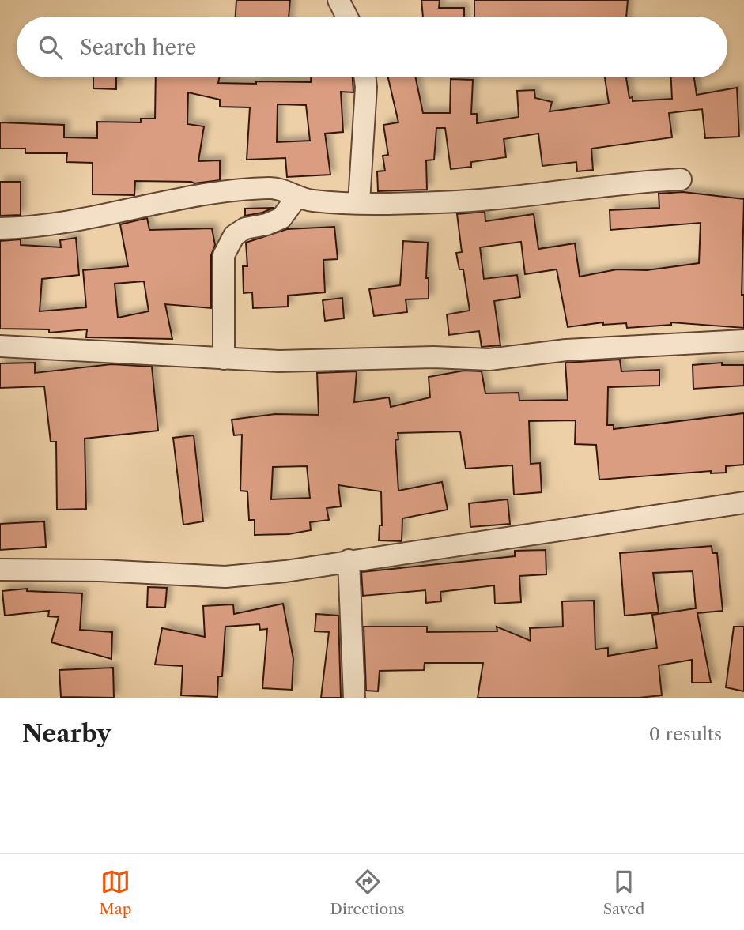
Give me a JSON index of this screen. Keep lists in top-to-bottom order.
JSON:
{
  "page": {
    "search": "Search here",
    "heading": ["Nearby", "0 results"],
    "nav": ["Map", "Directions", "Saved"]
  }
}
